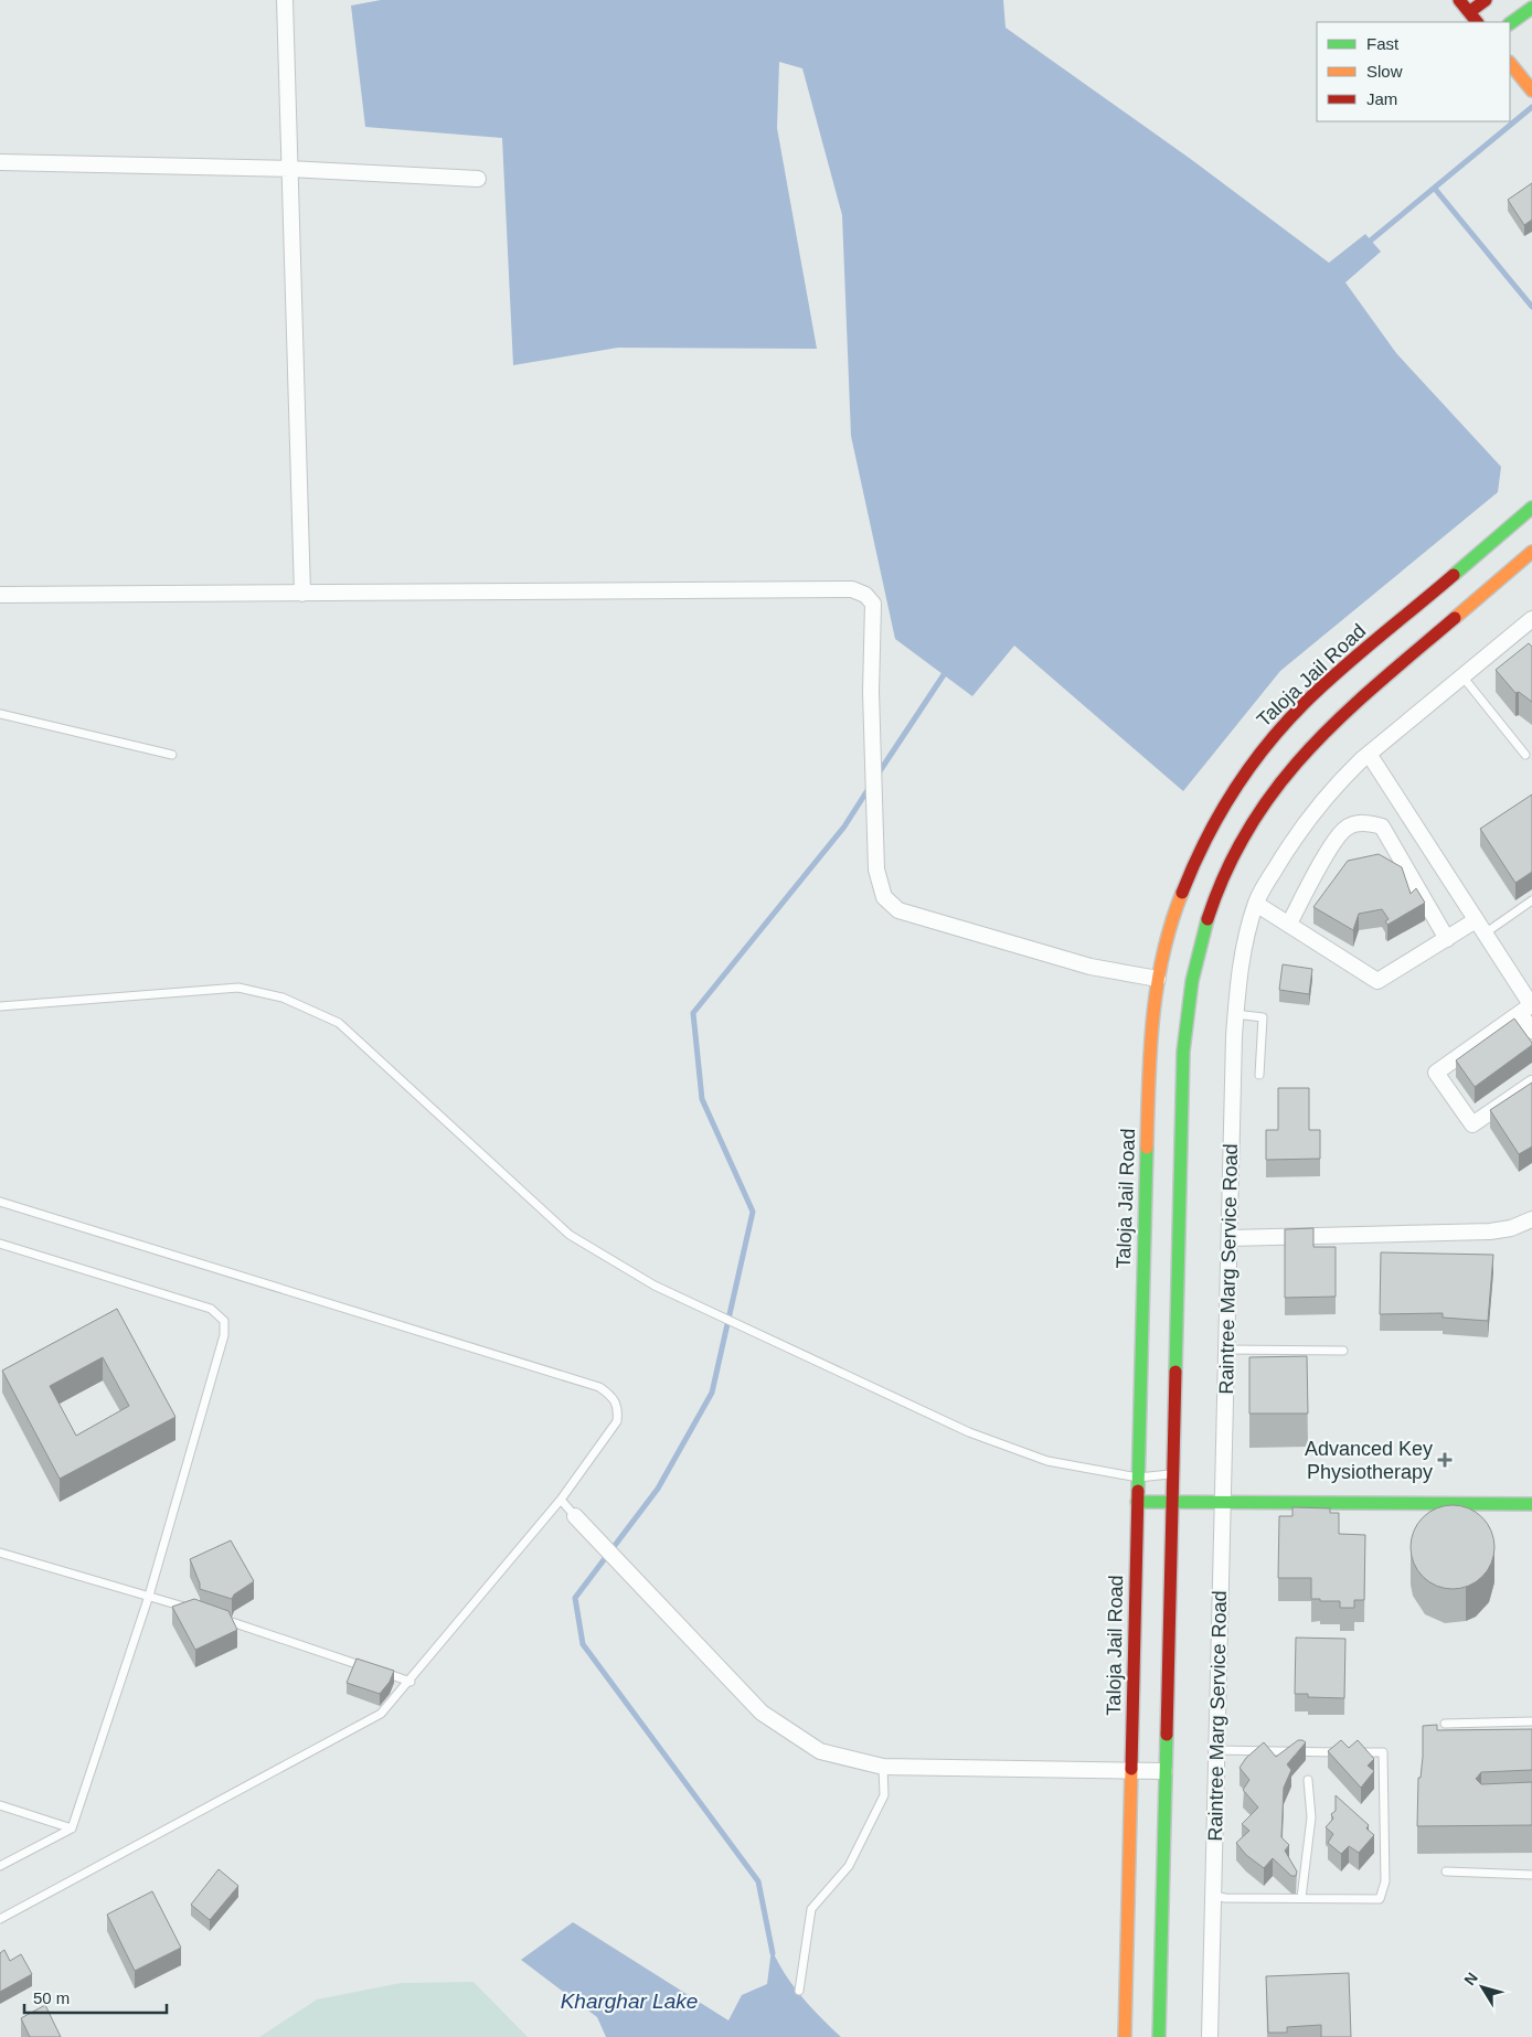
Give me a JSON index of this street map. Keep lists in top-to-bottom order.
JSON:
{
  "streets": {
    "main road": ["Taloja Jail Road"],
    "street": ["Raintree Marg Service Road"]
  },
  "water": ["Kharghar Lake"],
  "places": {
    "health": ["Advanced Key Physiotherapy"]
  },
  "legend": ["Fast", "Slow", "Jam"],
  "scale_bar": "50 m",
  "north": "top left"
}
